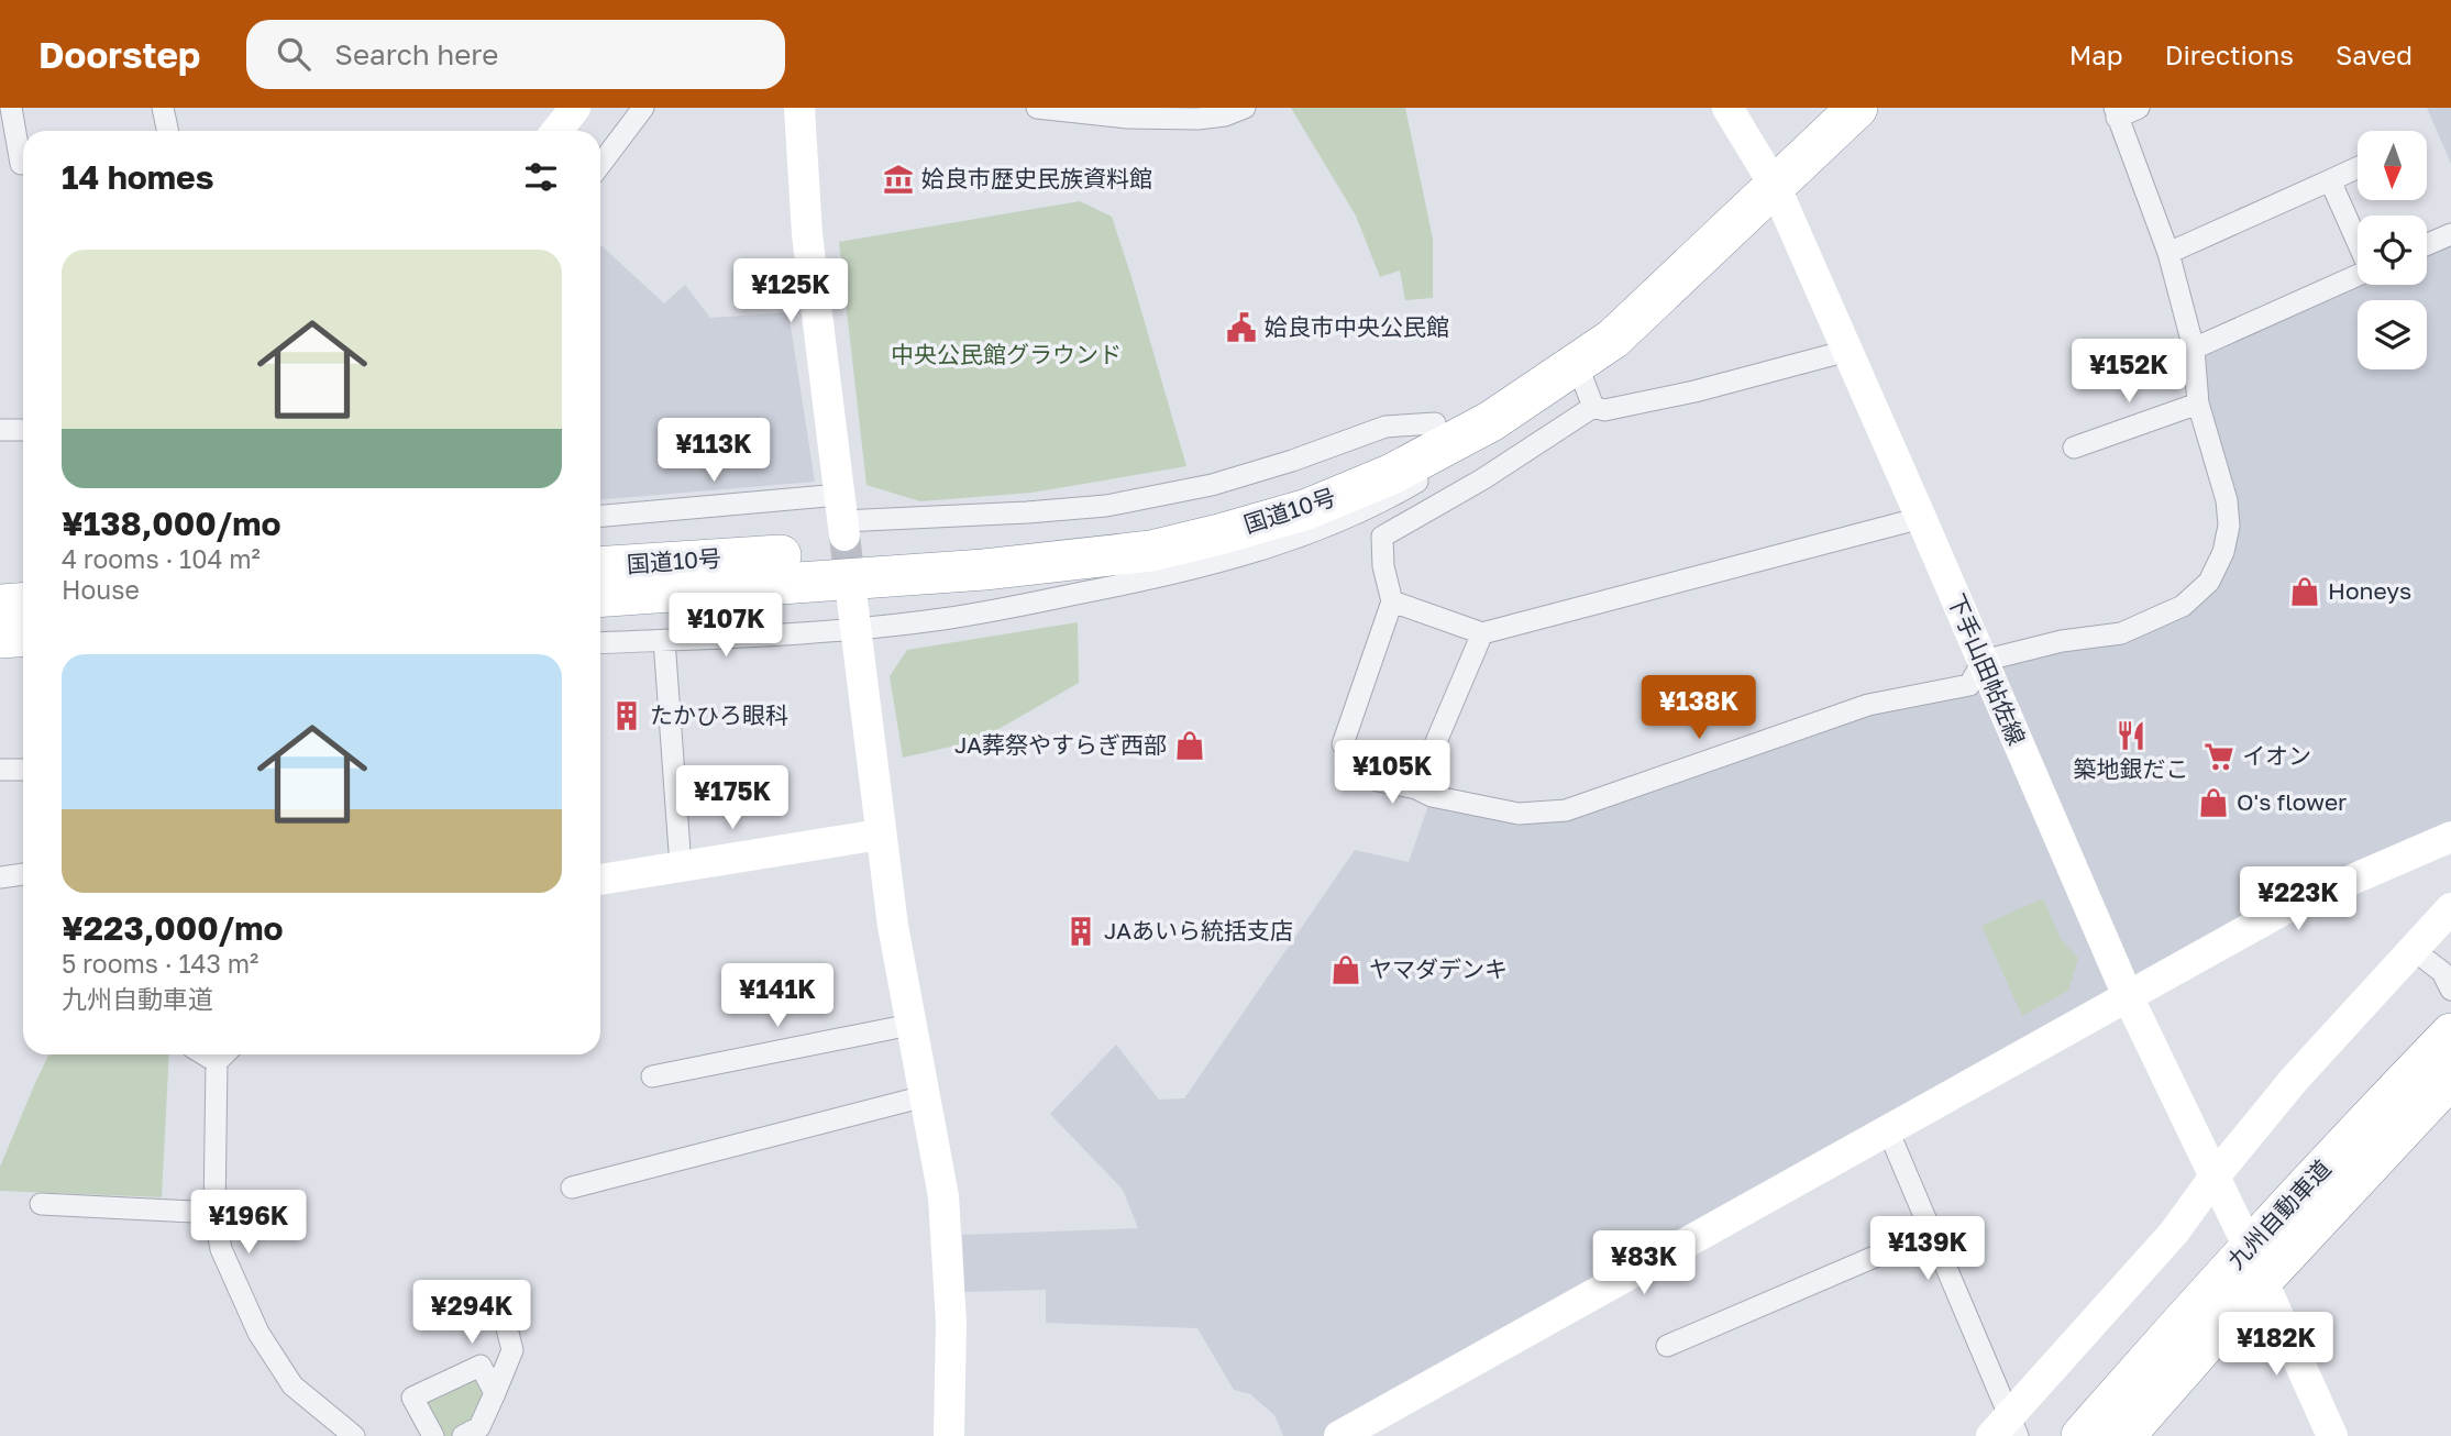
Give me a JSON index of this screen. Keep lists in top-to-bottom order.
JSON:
{
  "streets": {
    "highway": ["国道10号", "九州自動車道"],
    "street": ["下手山田帖佐線"]
  },
  "crossings": [
    ["国道10号", "下手山田帖佐線"]
  ],
  "parks": ["中央公民館グラウンド"],
  "places": {
    "museum": ["姶良市歴史民族資料館"],
    "public building": ["姶良市中央公民館"],
    "shop": [
      "Honeys",
      "JA葬祭やすらぎ西部",
      "O's flower",
      "ヤマダデンキ"
    ],
    "building": ["たかひろ眼科", "JAあいら統括支店"],
    "restaurant": ["築地銀だこ"],
    "supermarket": ["イオン"]
  },
  "north": "bottom",
  "page": {
    "header": "Doorstep",
    "search": "Search here",
    "nav": ["Map", "Directions", "Saved"],
    "heading": "14 homes",
    "list": [
      {
        "name": "¥138,000/mo",
        "note": "4 rooms · 104 m² · House"
      },
      {
        "name": "¥223,000/mo",
        "note": "5 rooms · 143 m² · 九州自動車道"
      }
    ],
    "price": [
      "¥125K",
      "¥152K",
      "¥113K",
      "¥107K",
      "¥138K",
      "¥105K",
      "¥175K",
      "¥223K",
      "¥141K",
      "¥196K",
      "¥139K",
      "¥83K",
      "¥294K",
      "¥182K"
    ]
  }
}
